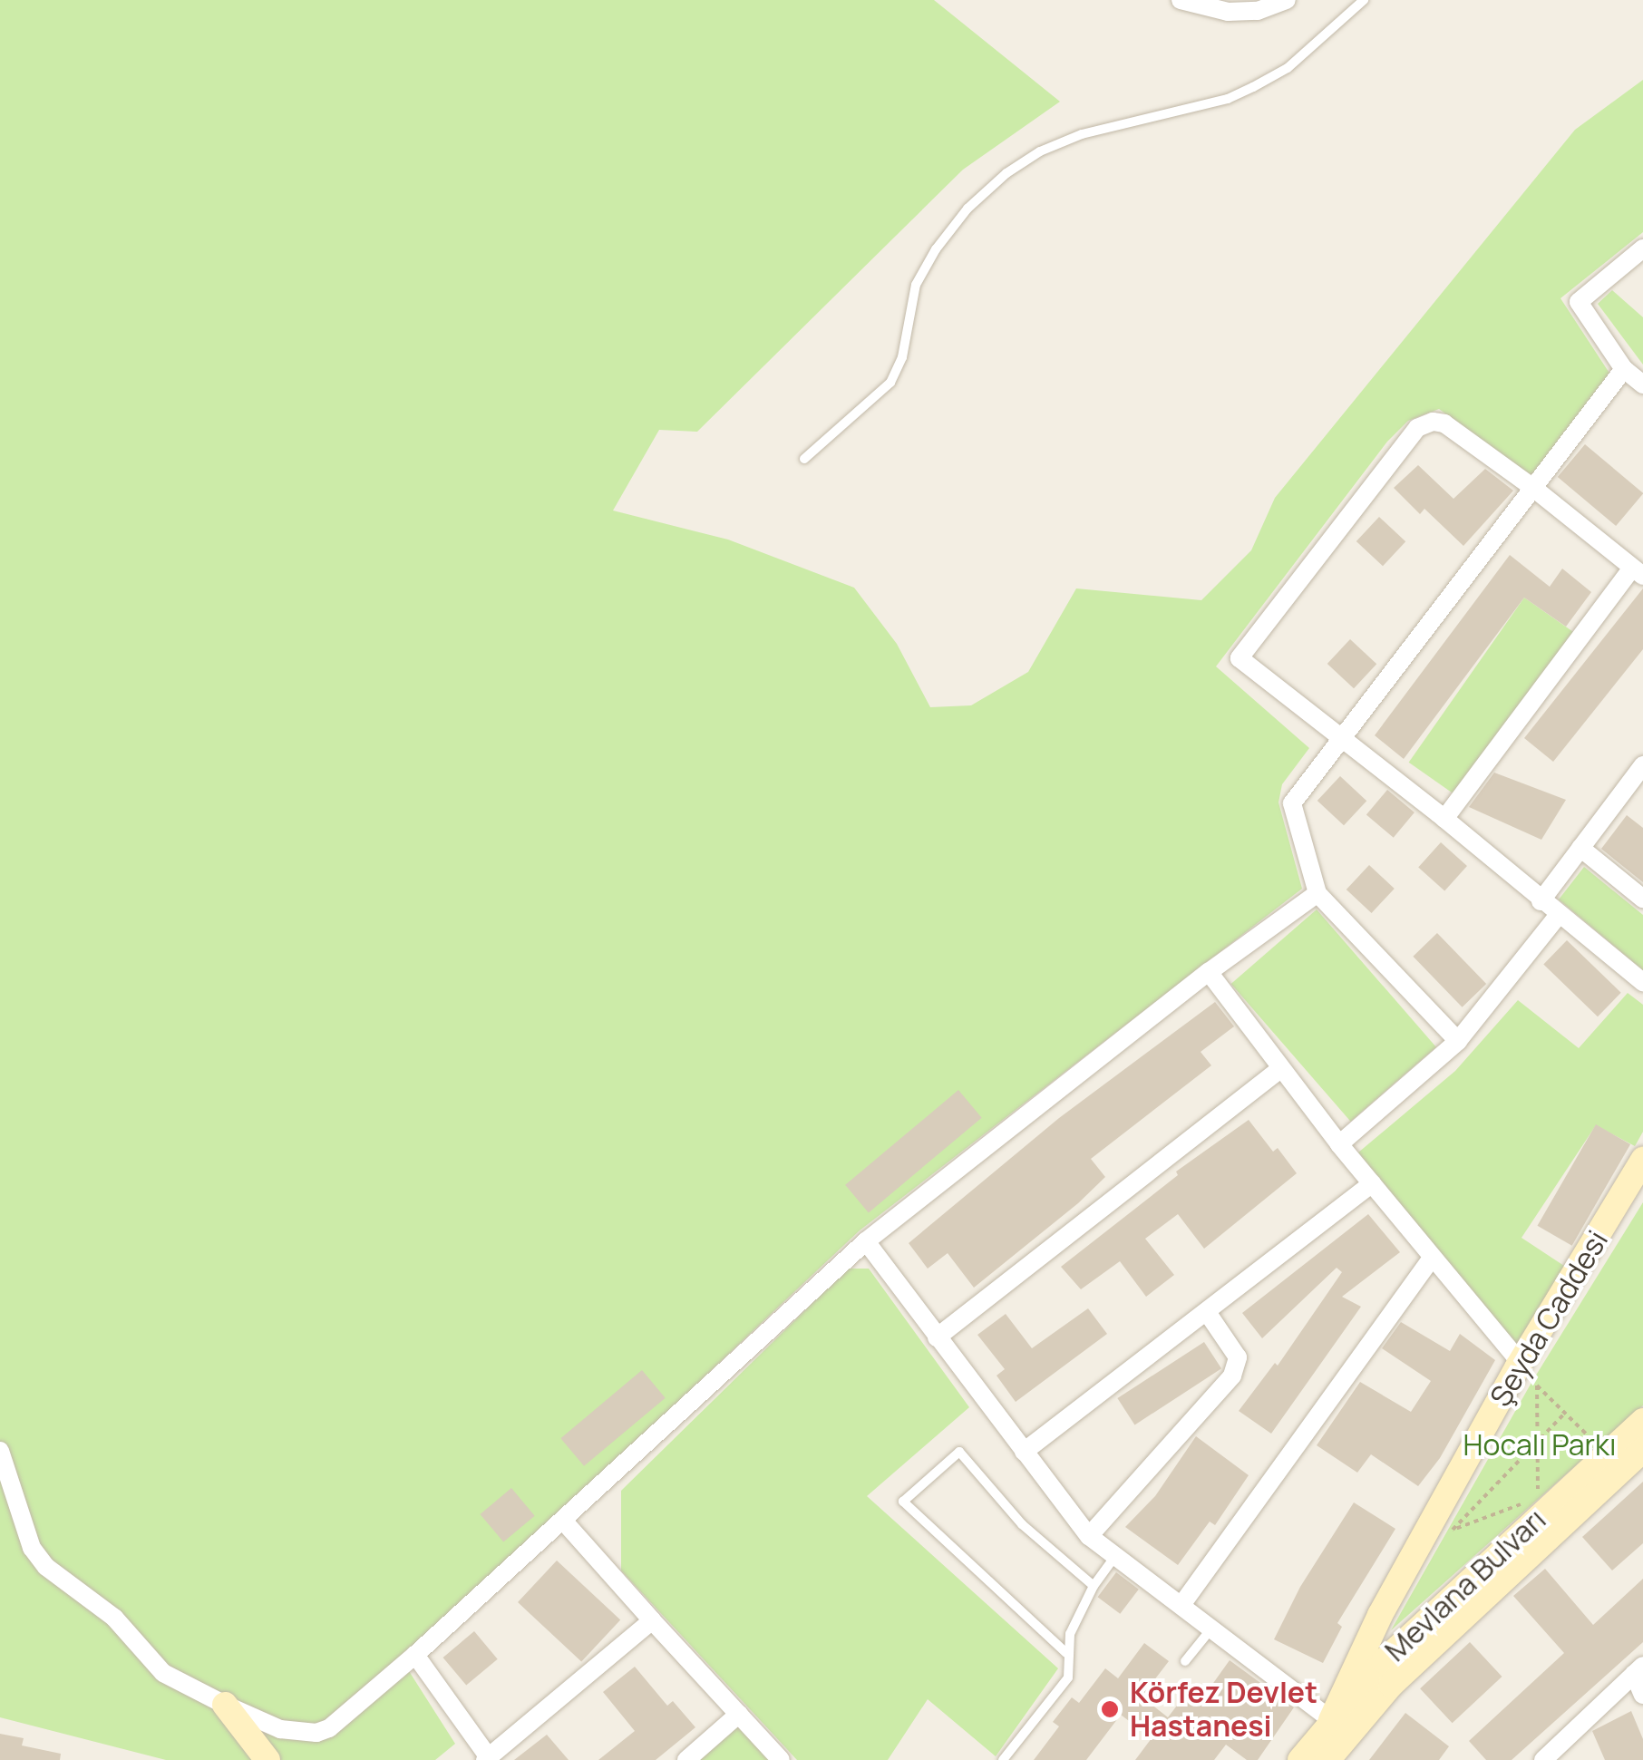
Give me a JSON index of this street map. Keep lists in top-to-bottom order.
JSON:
{
  "streets": {
    "main road": ["Şeyda Caddesi", "Mevlana Bulvarı"]
  },
  "crossings": [
    ["Şeyda Caddesi", "Mevlana Bulvarı"]
  ],
  "parks": ["Hocalı Parkı"],
  "places": ["Körfez Devlet Hastanesi"]
}
